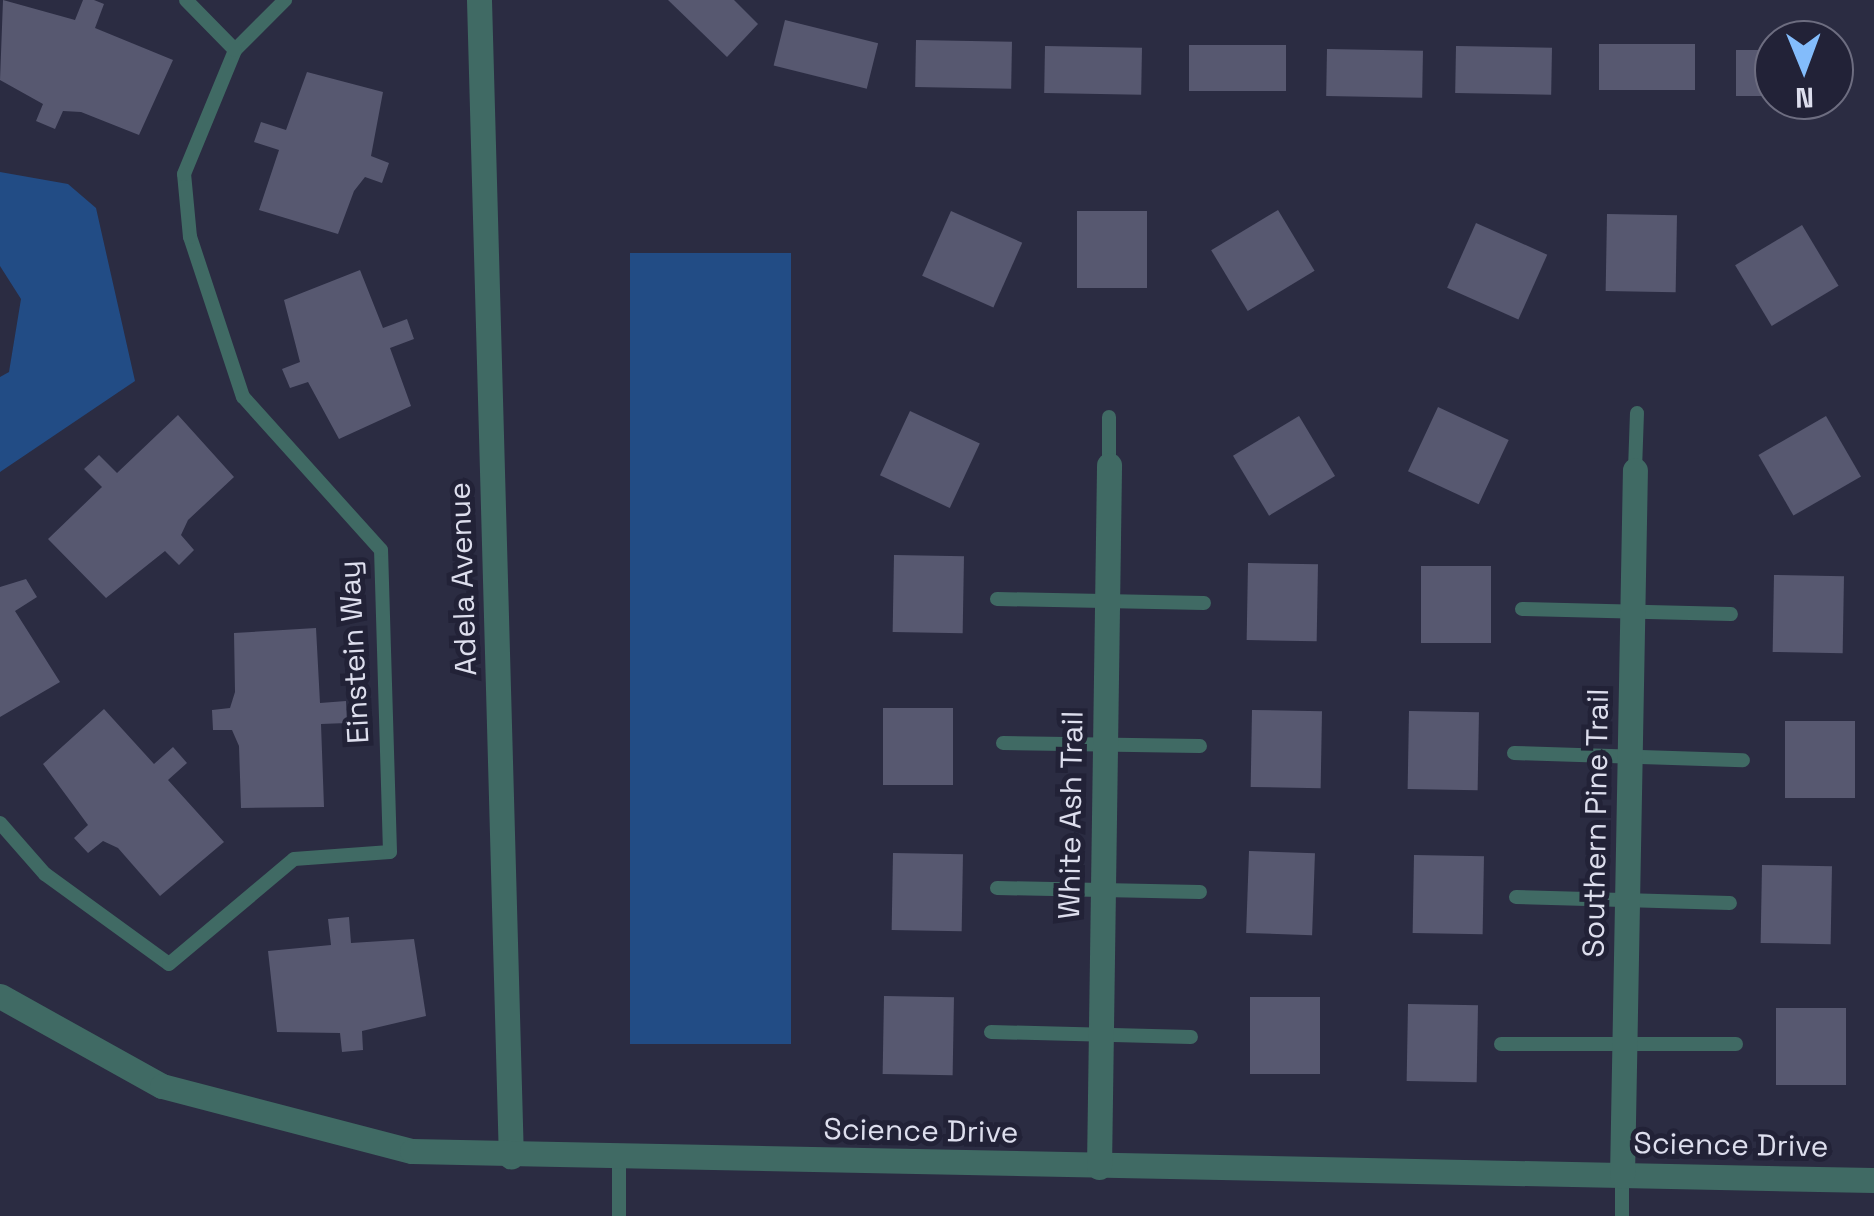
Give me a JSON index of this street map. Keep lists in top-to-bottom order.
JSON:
{
  "streets": {
    "street": [
      "Adela Avenue",
      "White Ash Trail",
      "Southern Pine Trail",
      "Science Drive"
    ],
    "lane": ["Einstein Way"]
  },
  "crossings": [
    ["Adela Avenue", "Science Drive"],
    ["White Ash Trail", "Science Drive"],
    ["Southern Pine Trail", "Science Drive"]
  ],
  "north": "bottom"
}
